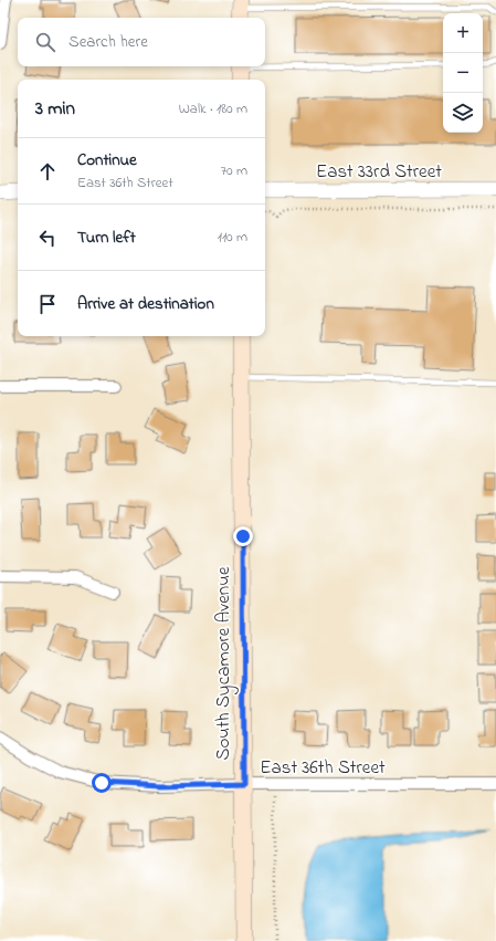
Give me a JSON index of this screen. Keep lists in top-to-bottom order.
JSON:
{
  "streets": {
    "main road": ["South Sycamore Avenue"],
    "street": ["East 33rd Street", "East 36th Street"]
  },
  "crossings": [
    ["South Sycamore Avenue", "East 36th Street"]
  ],
  "page": {
    "map_buttons": ["+", "−"],
    "search": "Search here",
    "heading": ["3 min", "Walk · 180 m"],
    "list": [
      ["Continue", "East 36th Street", "70 m"],
      ["Turn left", "110 m"],
      "Arrive at destination"
    ]
  }
}
